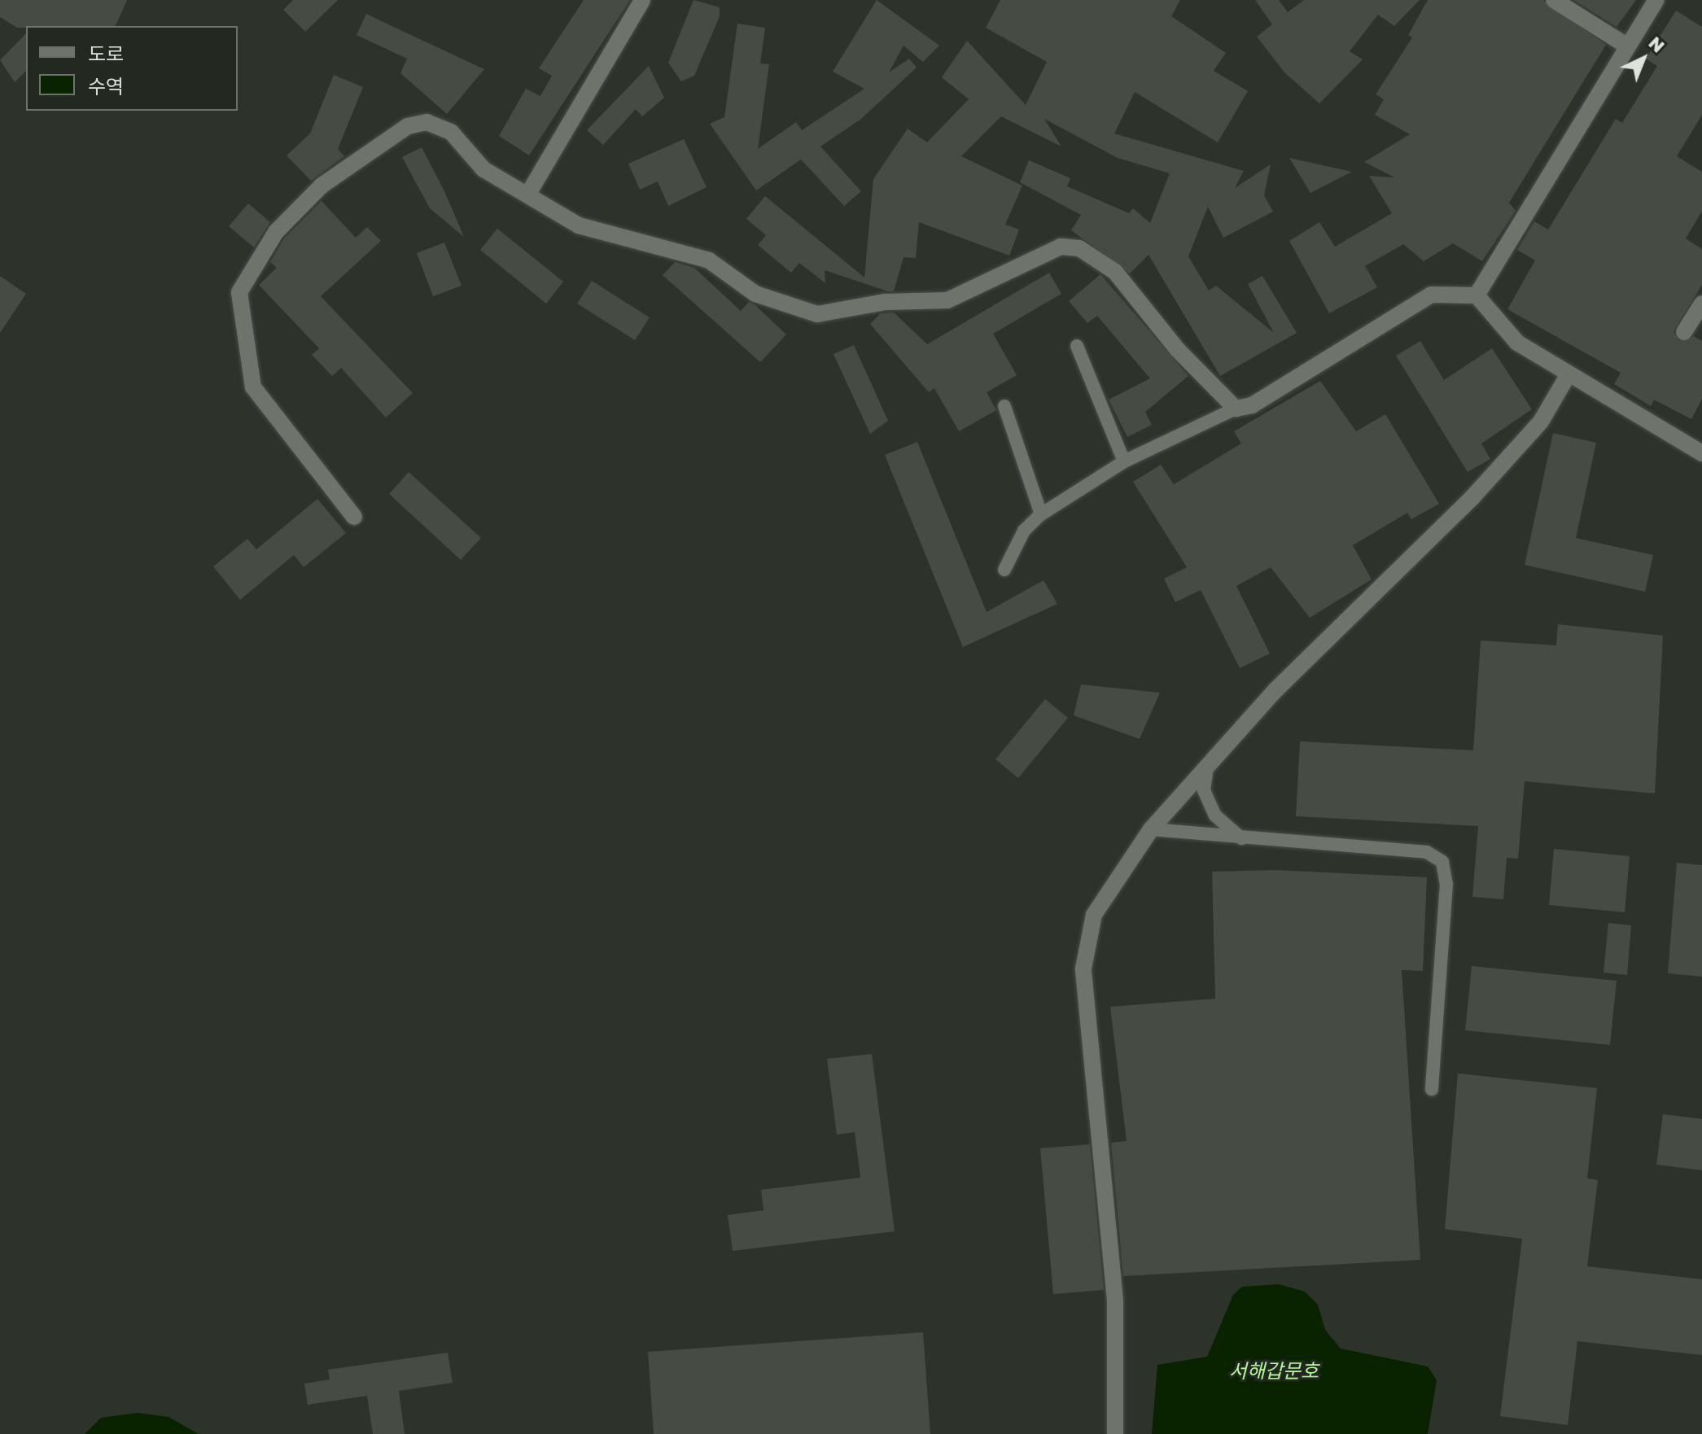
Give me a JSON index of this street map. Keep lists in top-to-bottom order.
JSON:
{
  "water": ["서해갑문호"],
  "legend": ["도로", "수역"],
  "north": "top right"
}
